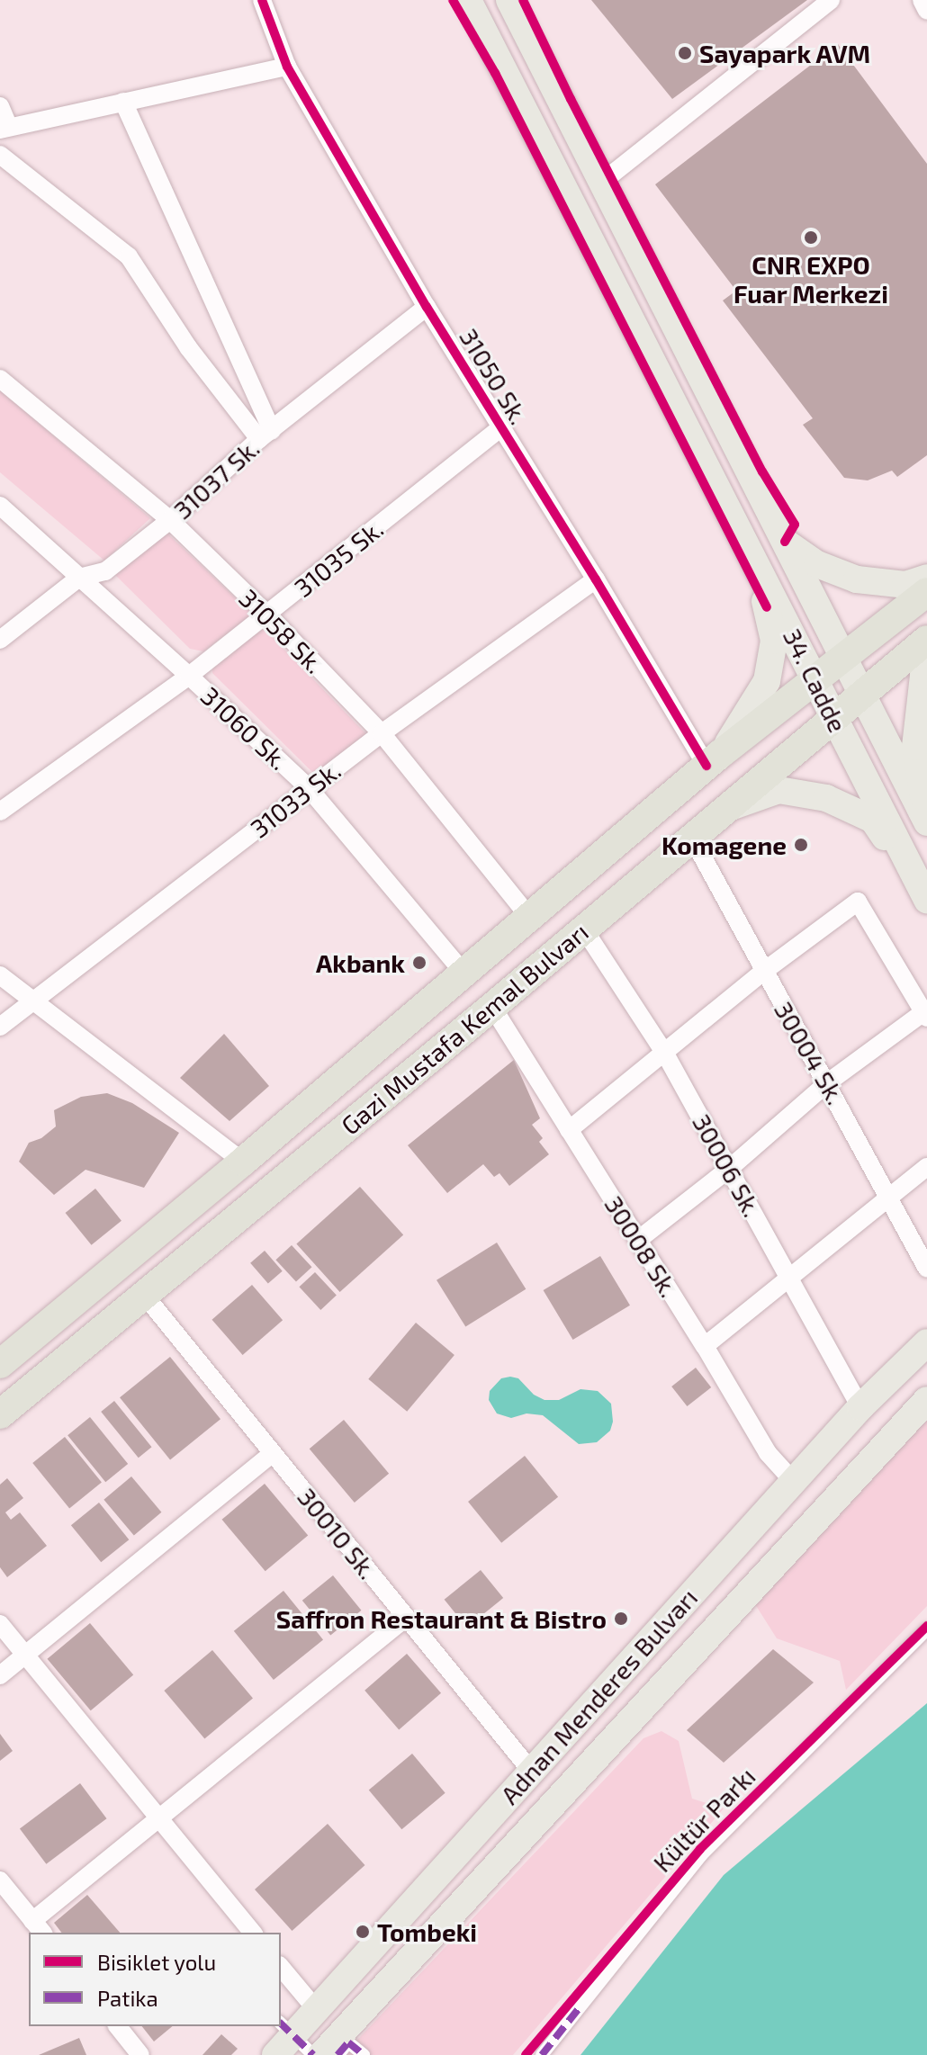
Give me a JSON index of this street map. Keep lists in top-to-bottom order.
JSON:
{
  "streets": {
    "highway": ["Gazi Mustafa Kemal Bulvarı"],
    "main road": ["34. Cadde", "Adnan Menderes Bulvarı"],
    "street": [
      "31050 Sk.",
      "31037 Sk.",
      "31035 Sk.",
      "31058 Sk.",
      "31060 Sk.",
      "31033 Sk.",
      "30004 Sk.",
      "30006 Sk.",
      "30008 Sk.",
      "30010 Sk.",
      "Kültür Parkı"
    ]
  },
  "crossings": [
    ["31050 Sk.", "31037 Sk."],
    ["31050 Sk.", "31035 Sk."],
    ["31050 Sk.", "31033 Sk."],
    ["31050 Sk.", "Gazi Mustafa Kemal Bulvarı"],
    ["31037 Sk.", "31058 Sk."],
    ["31037 Sk.", "31060 Sk."],
    ["31035 Sk.", "31058 Sk."],
    ["31035 Sk.", "31060 Sk."],
    ["31058 Sk.", "31033 Sk."],
    ["31058 Sk.", "Gazi Mustafa Kemal Bulvarı"],
    ["34. Cadde", "Gazi Mustafa Kemal Bulvarı"],
    ["31060 Sk.", "31033 Sk."],
    ["31060 Sk.", "Gazi Mustafa Kemal Bulvarı"],
    ["Gazi Mustafa Kemal Bulvarı", "30004 Sk."],
    ["Gazi Mustafa Kemal Bulvarı", "30006 Sk."],
    ["Gazi Mustafa Kemal Bulvarı", "30008 Sk."],
    ["Gazi Mustafa Kemal Bulvarı", "30010 Sk."],
    ["30006 Sk.", "Adnan Menderes Bulvarı"],
    ["30008 Sk.", "Adnan Menderes Bulvarı"],
    ["30010 Sk.", "Adnan Menderes Bulvarı"]
  ],
  "places": [
    "Sayapark AVM",
    "CNR EXPO Fuar Merkezi",
    "Komagene",
    "Akbank",
    "Saffron Restaurant & Bistro",
    "Tombeki"
  ],
  "legend": ["Bisiklet yolu", "Patika"]
}
